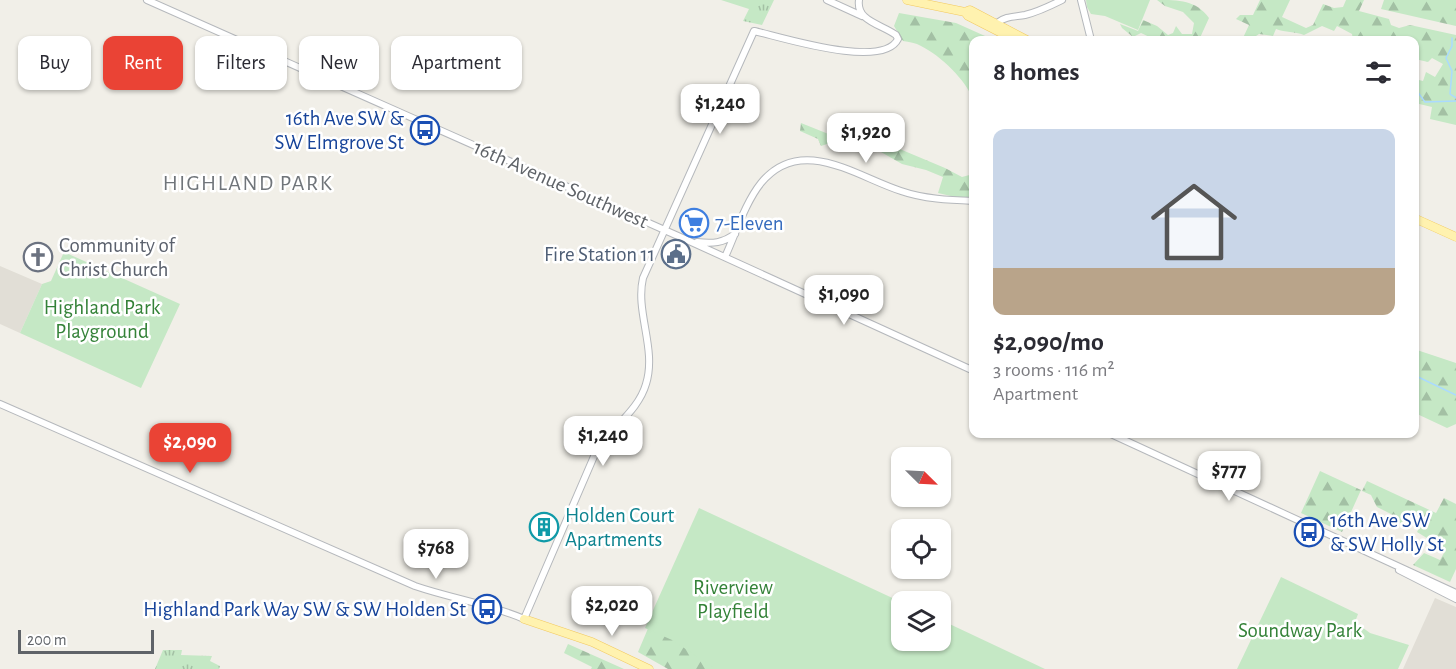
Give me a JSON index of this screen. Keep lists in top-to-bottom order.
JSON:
{
  "streets": {
    "street": ["16th Avenue Southwest"]
  },
  "districts": ["HIGHLAND PARK"],
  "parks": ["Highland Park Playground", "Riverview Playfield", "Soundway Park"],
  "places": {
    "bus stop": ["16th Ave SW & SW Elmgrove St", "16th Ave SW & SW Holly St", "Highland Park Way SW & SW Holden St"],
    "supermarket": ["7-Eleven"],
    "public building": ["Fire Station 11"],
    "church": ["Community of Christ Church"],
    "building": ["Holden Court Apartments"]
  },
  "scale_bar": "200 m",
  "north": "bottom right",
  "page": {
    "chip": [
      "Buy",
      "Rent",
      "Filters",
      "New",
      "Apartment"
    ],
    "heading": "8 homes",
    "price": [
      "$1,240",
      "$1,920",
      "$1,090",
      "$1,240",
      "$2,090",
      "$777",
      "$768",
      "$2,020"
    ],
    "list": [
      {
        "name": "$2,090/mo",
        "note": "3 rooms · 116 m² · Apartment"
      }
    ],
    "scale": "200 m"
  }
}
